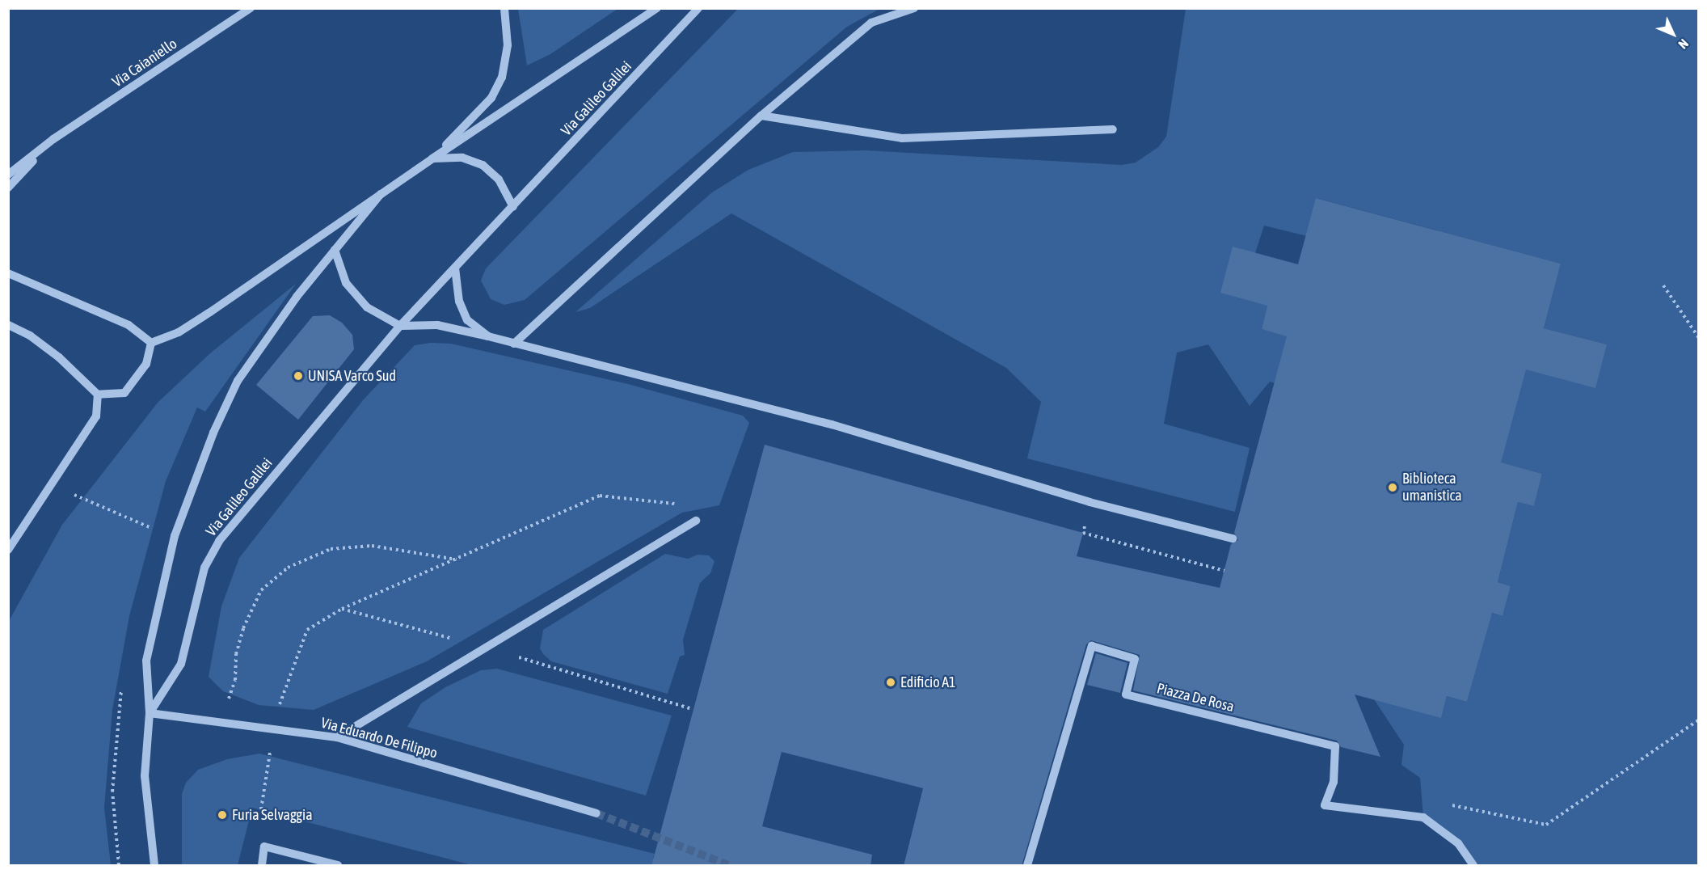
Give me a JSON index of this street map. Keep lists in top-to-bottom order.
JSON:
{
  "streets": {
    "street": [
      "Via Caianiello",
      "Via Galileo Galilei",
      "Piazza De Rosa",
      "Via Eduardo De Filippo"
    ]
  },
  "crossings": [
    ["Via Galileo Galilei", "Via Eduardo De Filippo"]
  ],
  "places": [
    "UNISA Varco Sud",
    "Biblioteca umanistica",
    "Edificio A1",
    "Furia Selvaggia"
  ],
  "north": "bottom right"
}
